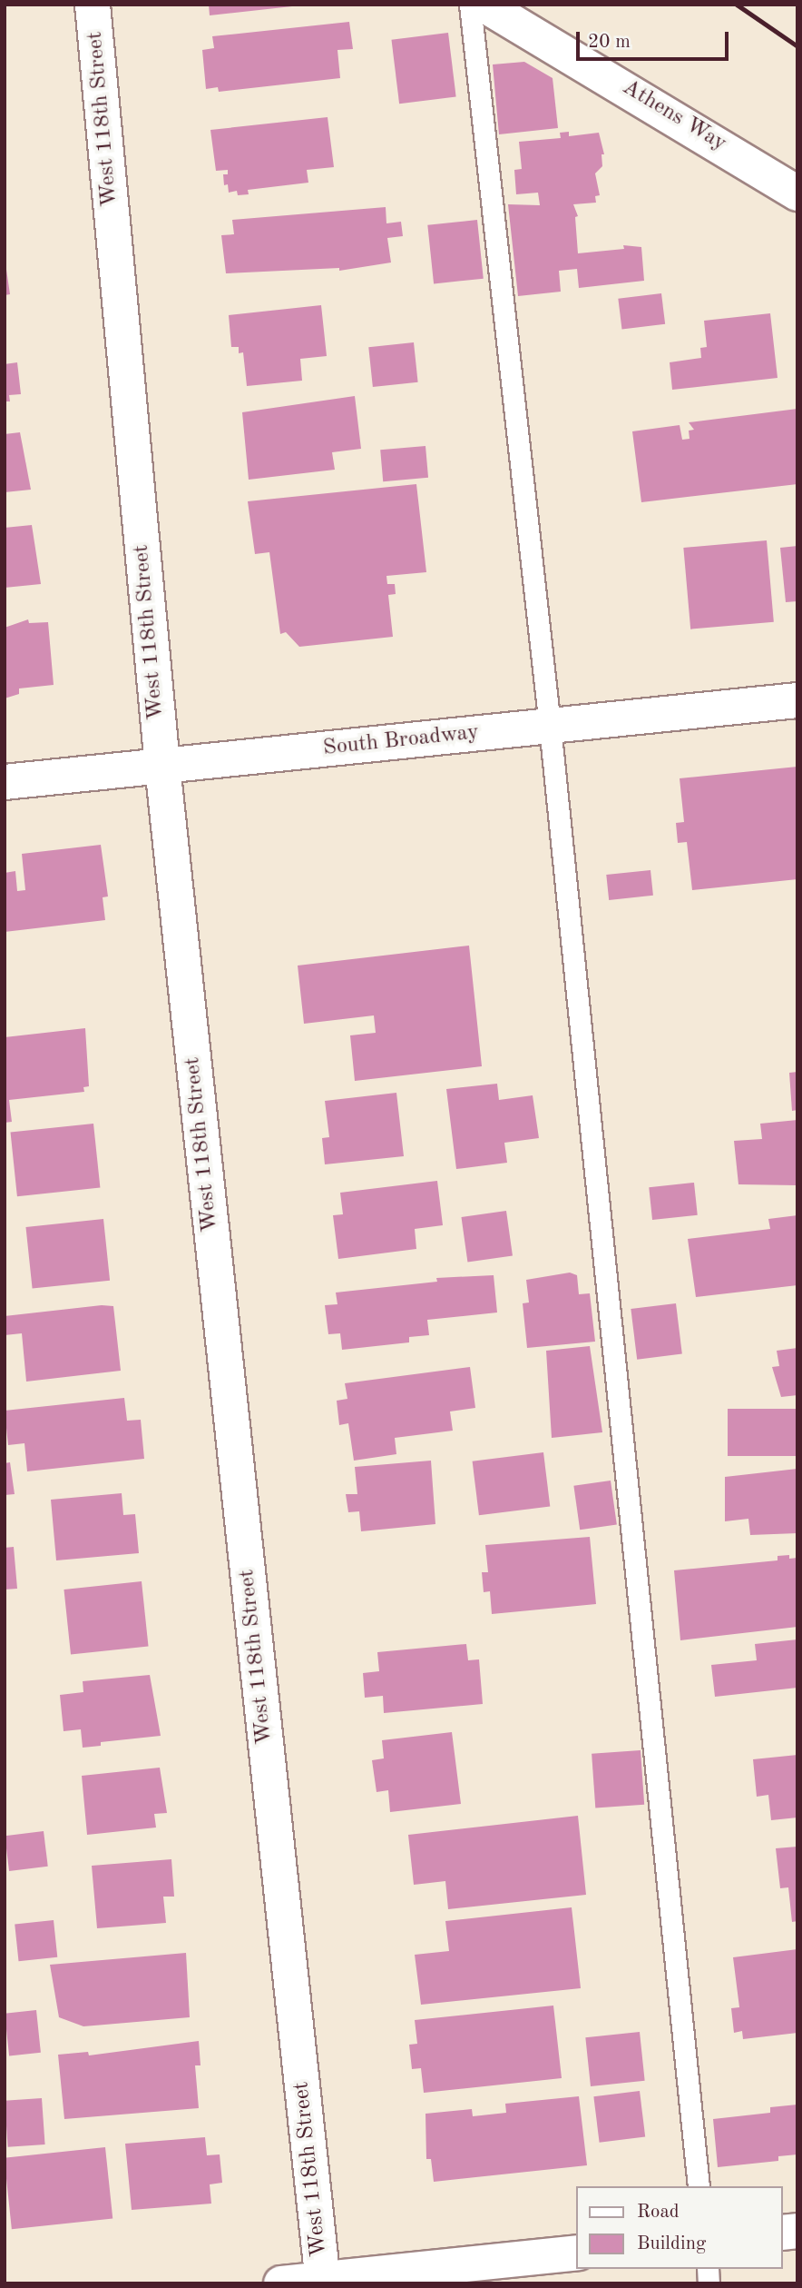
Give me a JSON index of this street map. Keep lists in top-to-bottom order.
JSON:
{
  "streets": {
    "street": ["Athens Way", "West 118th Street", "South Broadway"]
  },
  "crossings": [
    ["West 118th Street", "South Broadway"]
  ],
  "legend": ["Road", "Building"],
  "scale_bar": "20 m"
}
